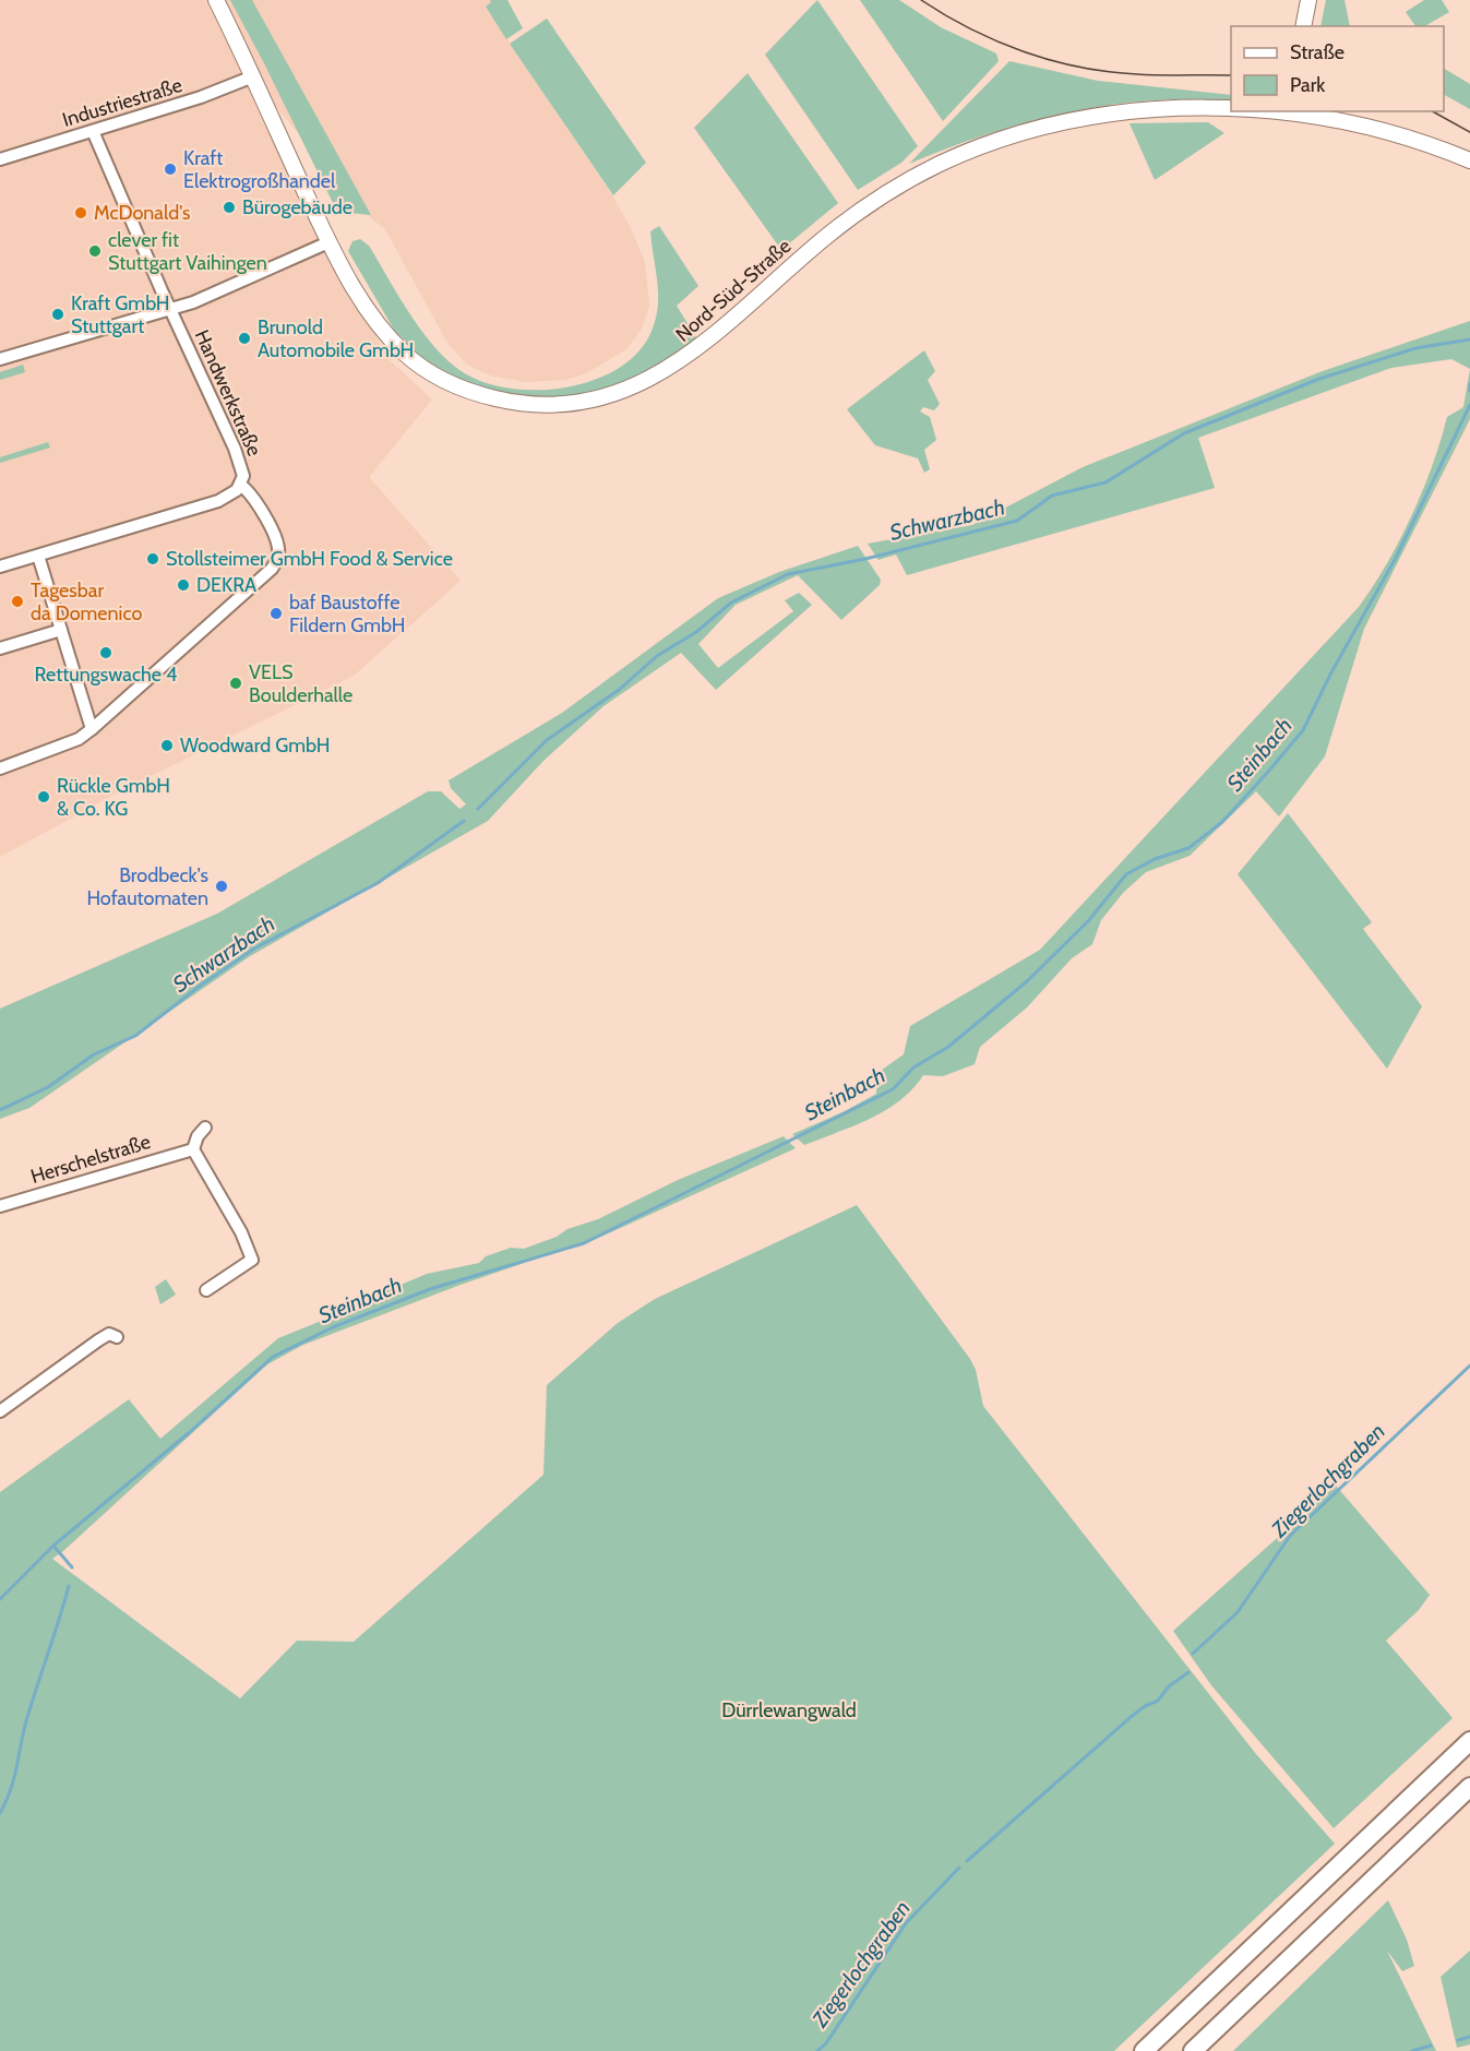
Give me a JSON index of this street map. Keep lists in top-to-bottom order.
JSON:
{
  "streets": {
    "main road": ["Nord-Süd-Straße"],
    "street": ["Industriestraße", "Handwerkstraße", "Herschelstraße"]
  },
  "crossings": [
    ["Industriestraße", "Nord-Süd-Straße"],
    ["Industriestraße", "Handwerkstraße"]
  ],
  "water": ["Schwarzbach", "Steinbach", "Ziegerlochgraben"],
  "parks": ["Dürrlewangwald"],
  "places": [
    "Kraft Elektrogroßhandel",
    "Bürogebäude",
    "McDonald's",
    "clever fit Stuttgart Vaihingen",
    "Kraft GmbH Stuttgart",
    "Brunold Automobile GmbH",
    "Stollsteimer GmbH Food & Service",
    "DEKRA",
    "Tagesbar da Domenico",
    "baf Baustoffe Fildern GmbH",
    "Rettungswache 4",
    "VELS Boulderhalle",
    "Woodward GmbH",
    "Rückle GmbH & Co. KG",
    "Brodbeck's Hofautomaten"
  ],
  "legend": ["Straße", "Park"]
}
